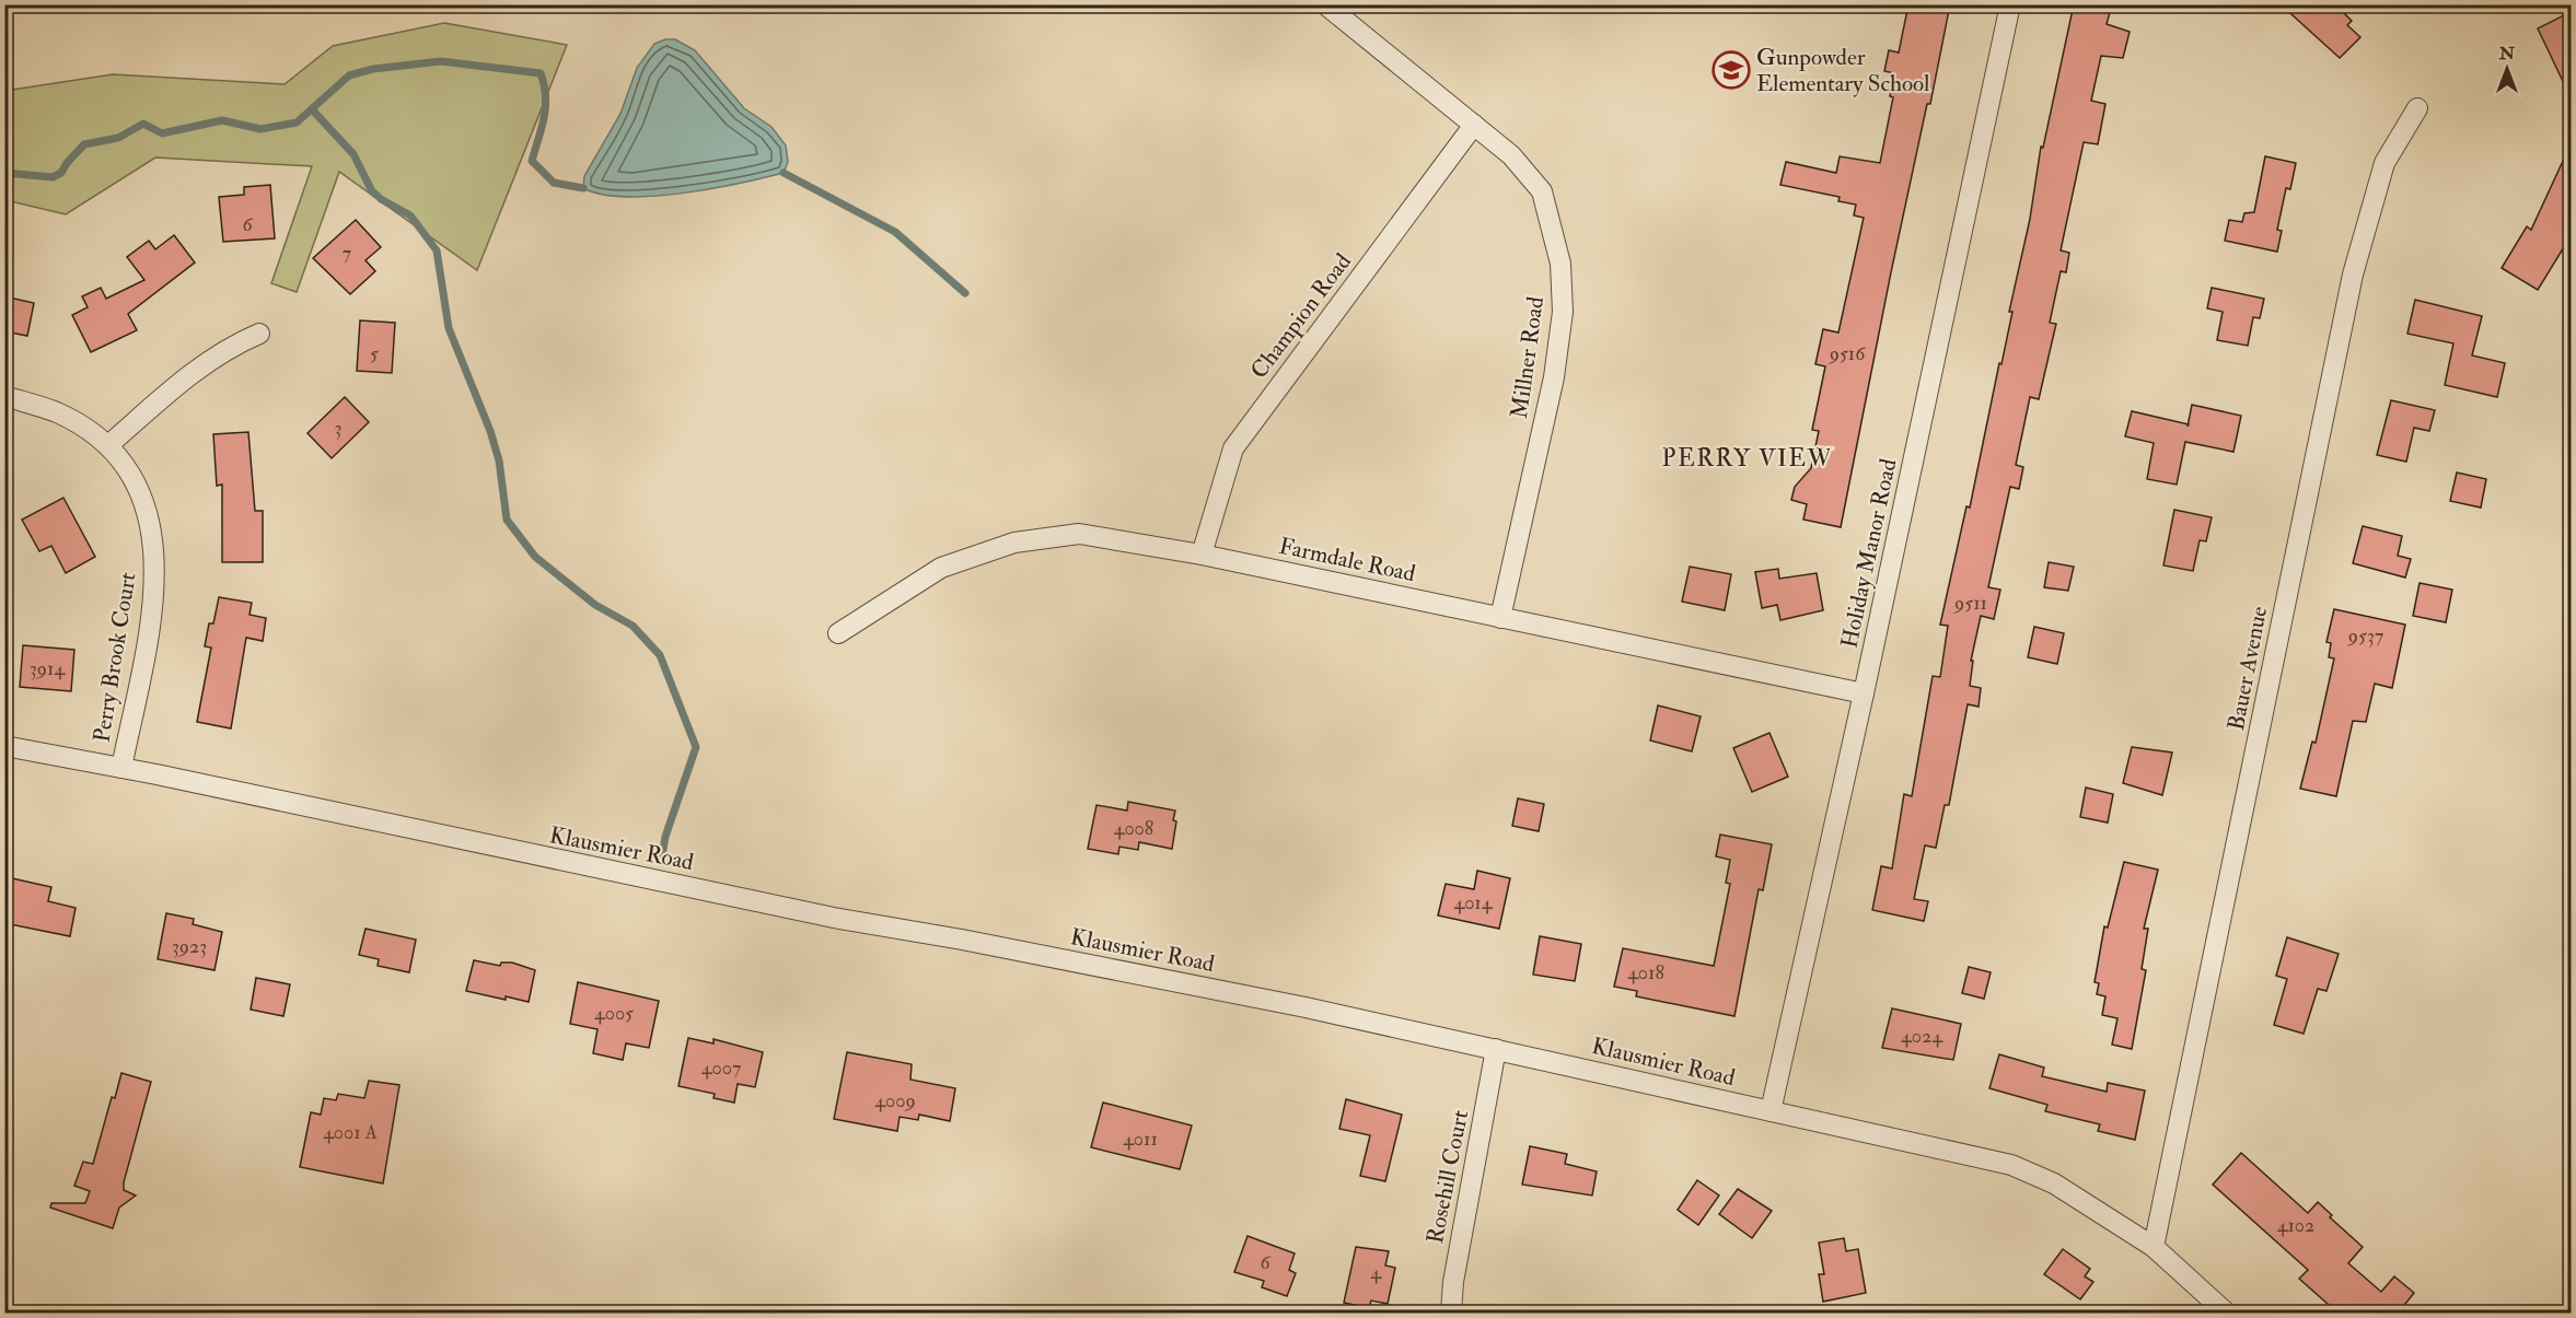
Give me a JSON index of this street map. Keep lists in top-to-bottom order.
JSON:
{
  "streets": {
    "street": [
      "Champion Road",
      "Millner Road",
      "Holiday Manor Road",
      "Farmdale Road",
      "Perry Brook Court",
      "Bauer Avenue",
      "Klausmier Road",
      "Rosehill Court"
    ]
  },
  "crossings": [
    ["Champion Road", "Millner Road"],
    ["Champion Road", "Farmdale Road"],
    ["Millner Road", "Farmdale Road"],
    ["Holiday Manor Road", "Farmdale Road"],
    ["Holiday Manor Road", "Klausmier Road"],
    ["Perry Brook Court", "Klausmier Road"],
    ["Bauer Avenue", "Klausmier Road"],
    ["Klausmier Road", "Rosehill Court"]
  ],
  "districts": ["PERRY VIEW"],
  "places": {
    "school or university": ["Gunpowder Elementary School"]
  },
  "house_numbers": [
    "6",
    "7",
    "5",
    "9516",
    "3",
    "9511",
    "9537",
    "3914",
    "4008",
    "4014",
    "3923",
    "4018",
    "4005",
    "4024",
    "4007",
    "4009",
    "4001 A",
    "4011",
    "4102",
    "6",
    "4"
  ],
  "north": "top"
}
